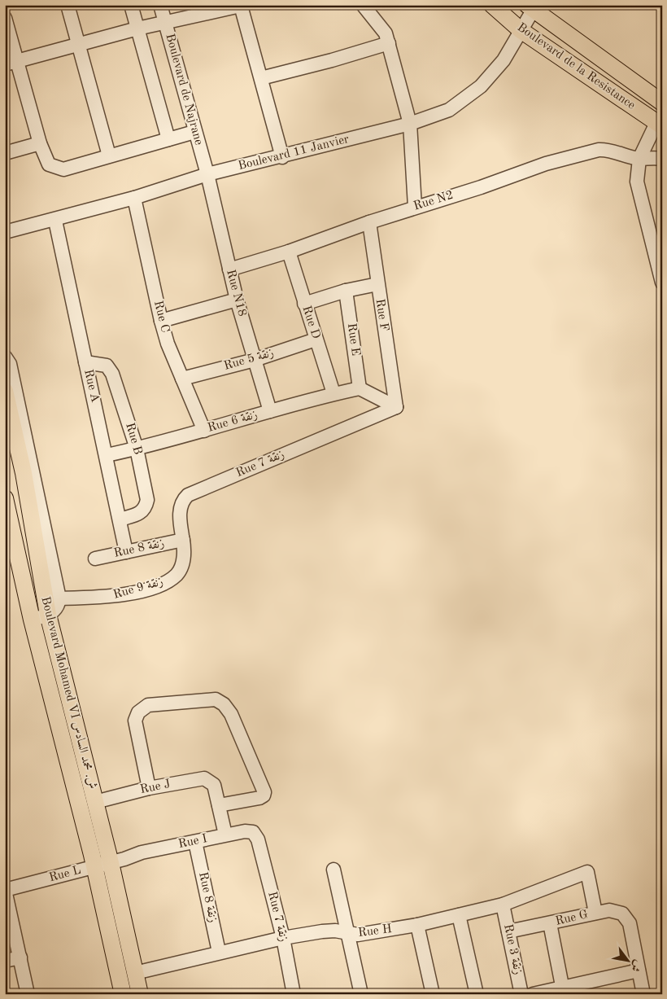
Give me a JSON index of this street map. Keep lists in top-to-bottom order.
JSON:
{
  "streets": {
    "main road": ["Boulevard de la Resistance", "Boulevard Mohamed VI ش. محمد السادس"],
    "street": [
      "Boulevard de Najrane",
      "Boulevard 11 Janvier",
      "Rue N2",
      "Rue N18",
      "Rue F",
      "Rue C",
      "Rue D",
      "Rue E",
      "Rue 5 زنقة",
      "Rue A",
      "Rue 6 زنقة",
      "Rue B",
      "Rue 7 زنقة",
      "Rue 8 زنقة",
      "Rue 9 زنقة",
      "Rue J",
      "Rue I",
      "Rue L",
      "Rue G",
      "Rue H",
      "Rue 3 زنقة"
    ]
  },
  "crossings": [
    ["Boulevard de la Resistance", "Boulevard 11 Janvier"],
    ["Boulevard de Najrane", "Boulevard 11 Janvier"],
    ["Boulevard de Najrane", "Rue N18"],
    ["Boulevard 11 Janvier", "Rue N18"],
    ["Boulevard 11 Janvier", "Rue C"],
    ["Boulevard 11 Janvier", "Rue A"],
    ["Rue N2", "Rue N18"],
    ["Rue N2", "Rue F"],
    ["Rue N2", "Rue D"],
    ["Rue N18", "Rue 5 زنقة"],
    ["Rue N18", "Rue 6 زنقة"],
    ["Rue F", "Rue 7 زنقة"],
    ["Rue C", "Rue 5 زنقة"],
    ["Rue C", "Rue 6 زنقة"],
    ["Rue D", "Rue 5 زنقة"],
    ["Rue D", "Rue 6 زنقة"],
    ["Rue E", "Rue 6 زنقة"],
    ["Rue A", "Rue 6 زنقة"],
    ["Rue A", "Rue B"],
    ["Rue A", "Rue 8 زنقة"],
    ["Rue 6 زنقة", "Rue B"],
    ["Rue 7 زنقة", "Rue 8 زنقة"],
    ["Rue 7 زنقة", "Rue 9 زنقة"],
    ["Rue 7 زنقة", "Rue I"],
    ["Rue 7 زنقة", "Rue H"],
    ["Rue 8 زنقة", "Rue I"],
    ["Rue 8 زنقة", "Rue H"],
    ["Boulevard Mohamed VI ش. محمد السادس", "Rue J"],
    ["Boulevard Mohamed VI ش. محمد السادس", "Rue I"],
    ["Boulevard Mohamed VI ش. محمد السادس", "Rue L"],
    ["Boulevard Mohamed VI ش. محمد السادس", "Rue H"],
    ["Rue I", "Rue L"],
    ["Rue G", "Rue H"],
    ["Rue G", "Rue 3 زنقة"],
    ["Rue H", "Rue 3 زنقة"]
  ],
  "north": "bottom right"
}
